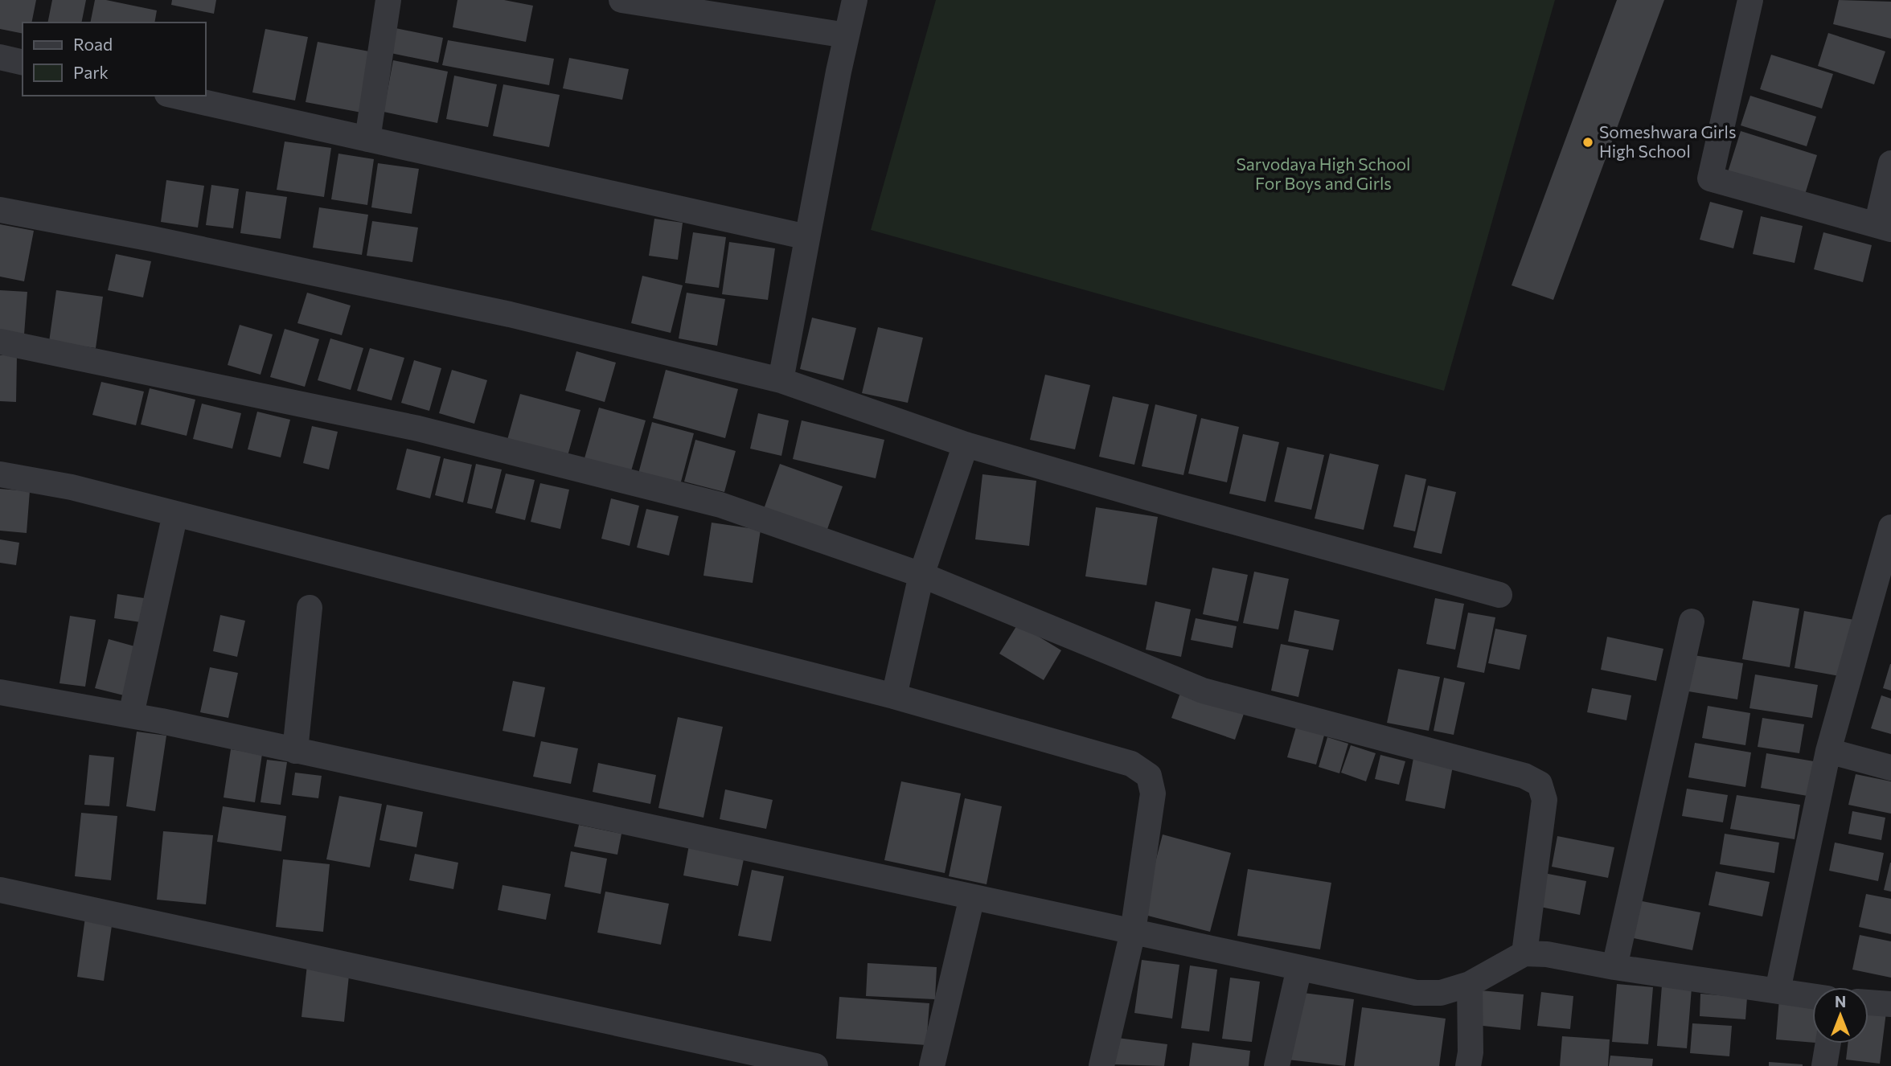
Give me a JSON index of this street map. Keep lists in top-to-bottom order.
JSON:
{
  "parks": ["Sarvodaya High School For Boys and Girls"],
  "places": ["Someshwara Girls High School"],
  "legend": ["Road", "Park"],
  "north": "top"
}
